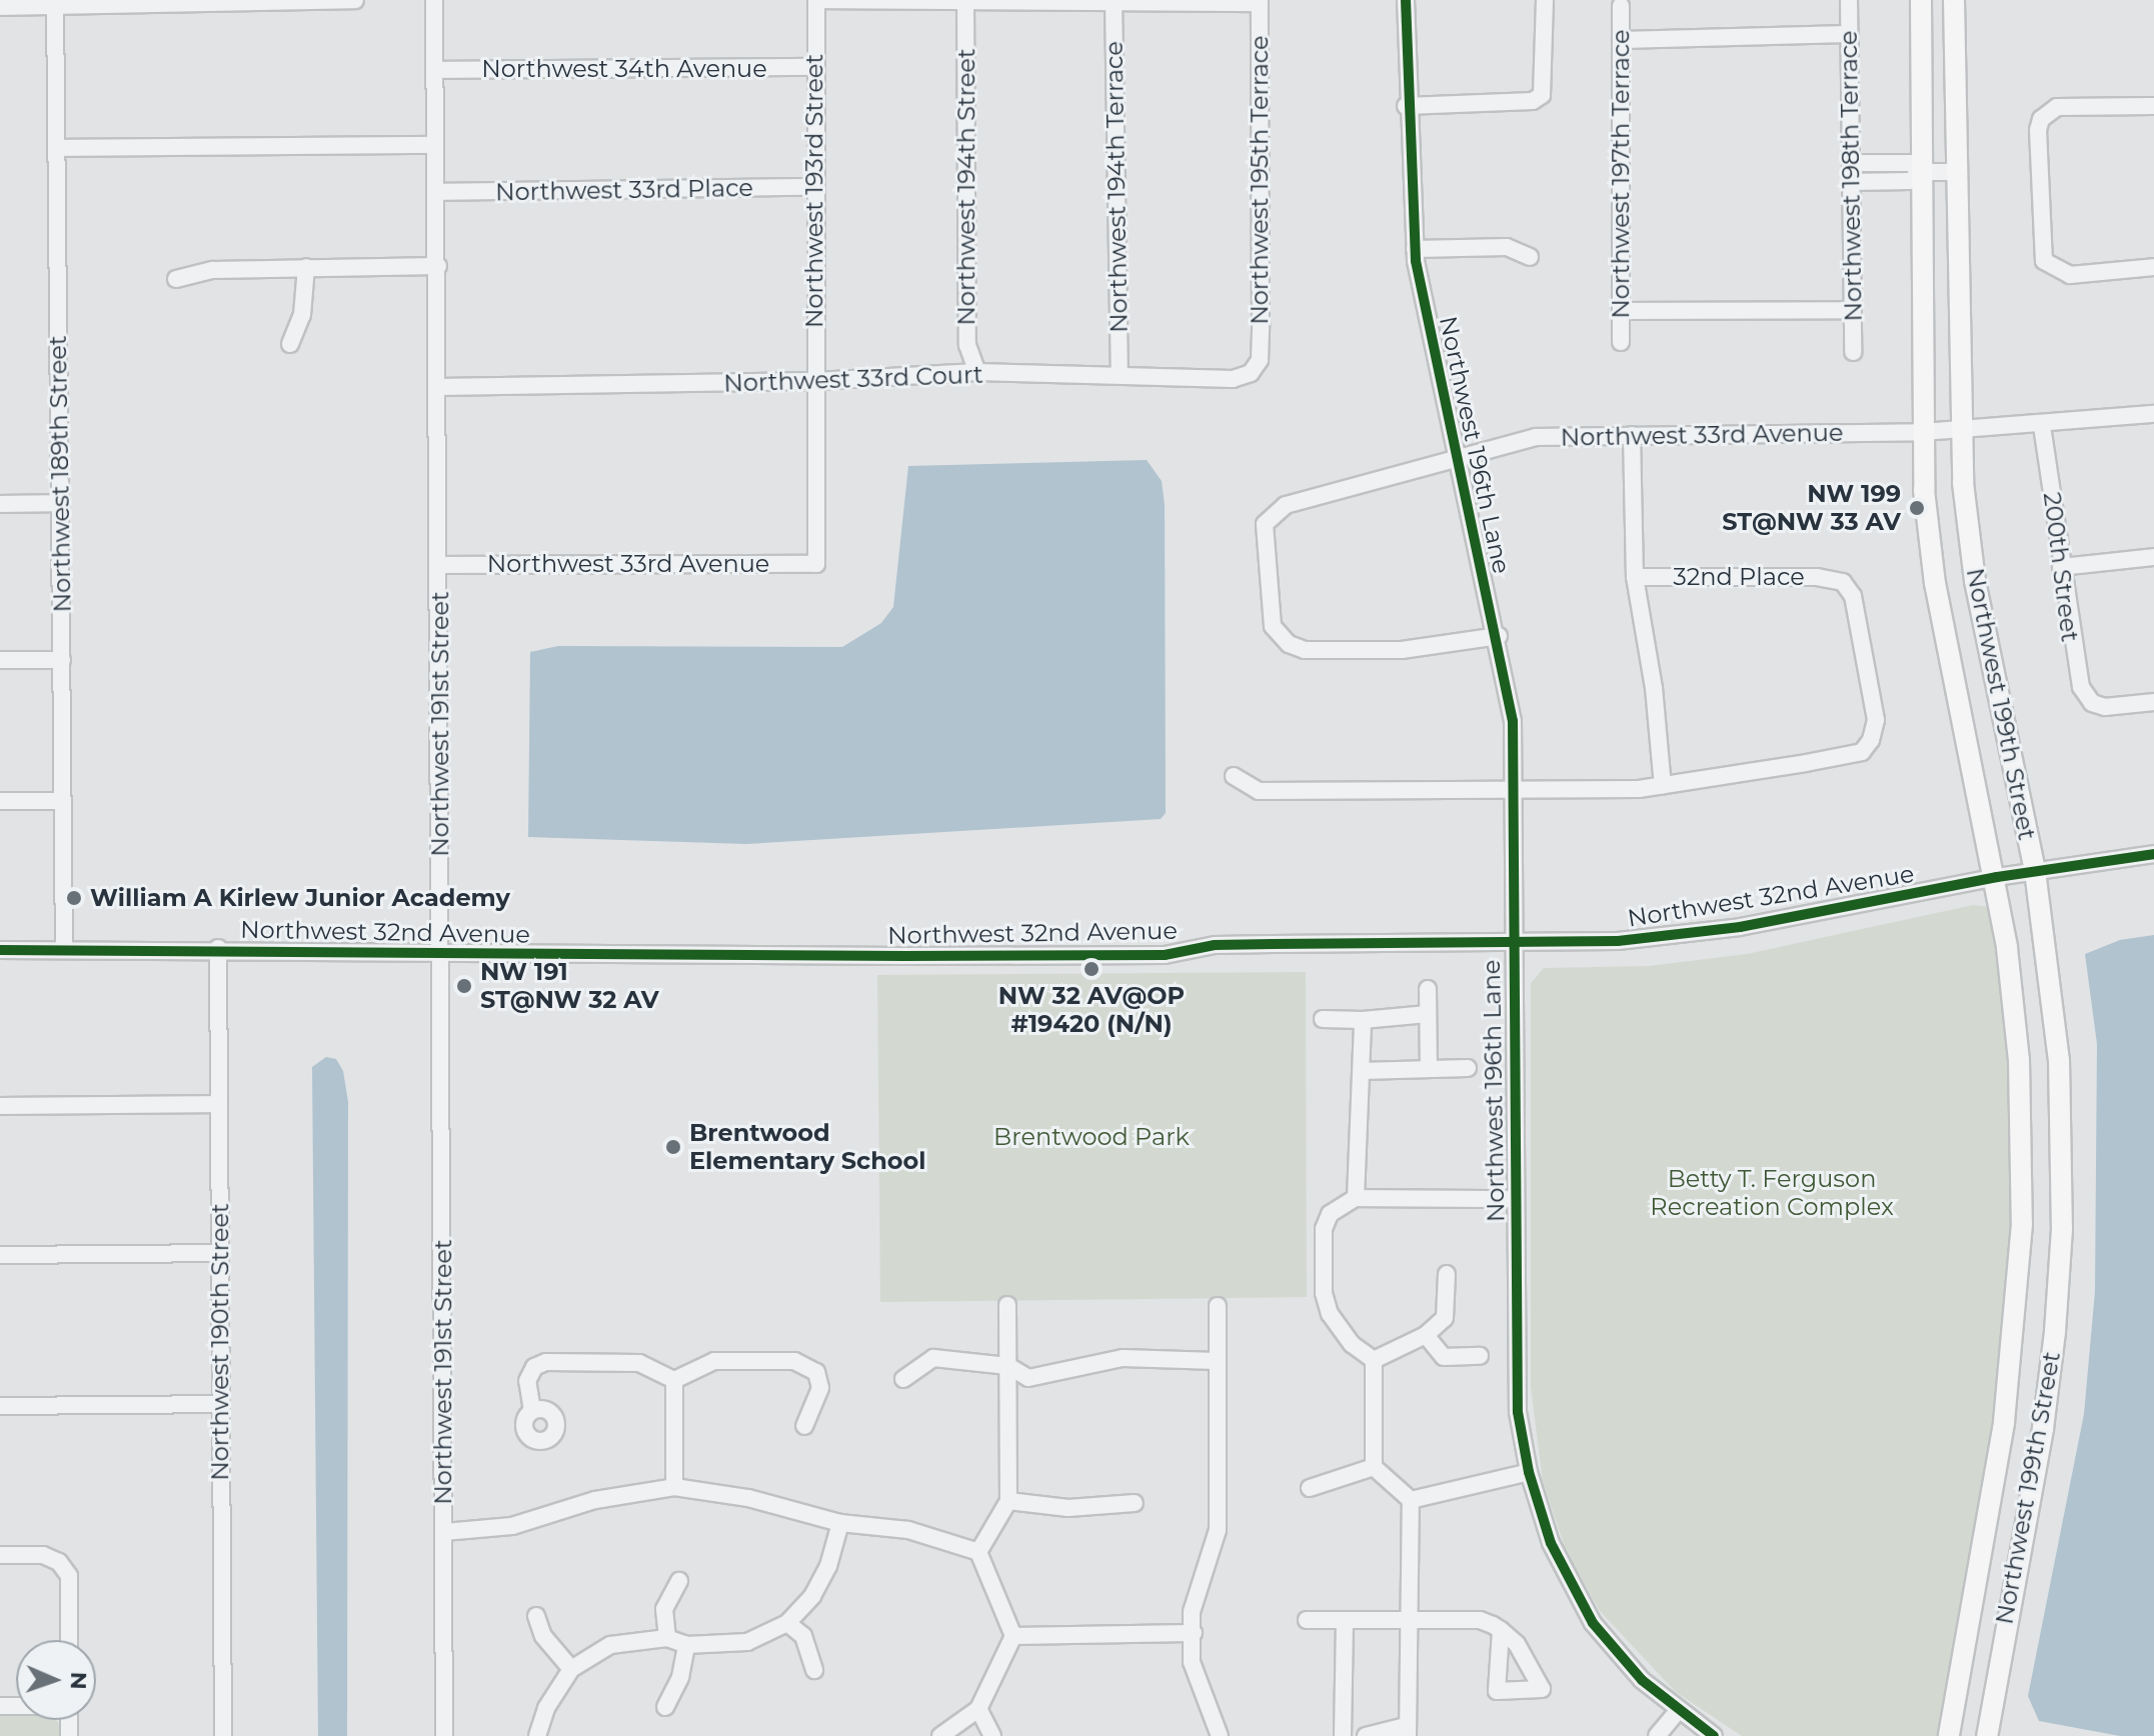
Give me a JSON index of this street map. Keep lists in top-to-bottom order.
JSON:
{
  "streets": {
    "main road": ["Northwest 199th Street"],
    "street": [
      "Northwest 34th Avenue",
      "Northwest 197th Terrace",
      "Northwest 198th Terrace",
      "Northwest 195th Terrace",
      "Northwest 194th Street",
      "Northwest 194th Terrace",
      "Northwest 33rd Place",
      "Northwest 193rd Street",
      "Northwest 33rd Court",
      "Northwest 33rd Avenue",
      "Northwest 196th Lane",
      "Northwest 189th Street",
      "200th Street",
      "32nd Place",
      "Northwest 191st Street",
      "Northwest 32nd Avenue",
      "Northwest 190th Street"
    ]
  },
  "crossings": [
    ["Northwest 34th Avenue", "Northwest 193rd Street"],
    ["Northwest 34th Avenue", "Northwest 191st Street"],
    ["Northwest 195th Terrace", "Northwest 33rd Court"],
    ["Northwest 194th Street", "Northwest 33rd Court"],
    ["Northwest 194th Terrace", "Northwest 33rd Court"],
    ["Northwest 33rd Place", "Northwest 193rd Street"],
    ["Northwest 33rd Place", "Northwest 191st Street"],
    ["Northwest 193rd Street", "Northwest 33rd Court"],
    ["Northwest 193rd Street", "Northwest 33rd Avenue"],
    ["Northwest 33rd Court", "Northwest 191st Street"],
    ["Northwest 33rd Avenue", "Northwest 196th Lane"],
    ["Northwest 33rd Avenue", "200th Street"],
    ["Northwest 33rd Avenue", "Northwest 199th Street"],
    ["Northwest 33rd Avenue", "Northwest 191st Street"],
    ["Northwest 196th Lane", "Northwest 32nd Avenue"],
    ["Northwest 189th Street", "Northwest 32nd Avenue"],
    ["Northwest 199th Street", "Northwest 32nd Avenue"],
    ["Northwest 191st Street", "Northwest 32nd Avenue"],
    ["Northwest 32nd Avenue", "Northwest 190th Street"]
  ],
  "parks": ["Brentwood Park", "Betty T. Ferguson Recreation Complex"],
  "places": [
    "NW 199 ST@NW 33 AV",
    "William A Kirlew Junior Academy",
    "NW 32 AV@OP #19420 (N/N)",
    "NW 191 ST@NW 32 AV",
    "Brentwood Elementary School"
  ],
  "north": "right"
}
